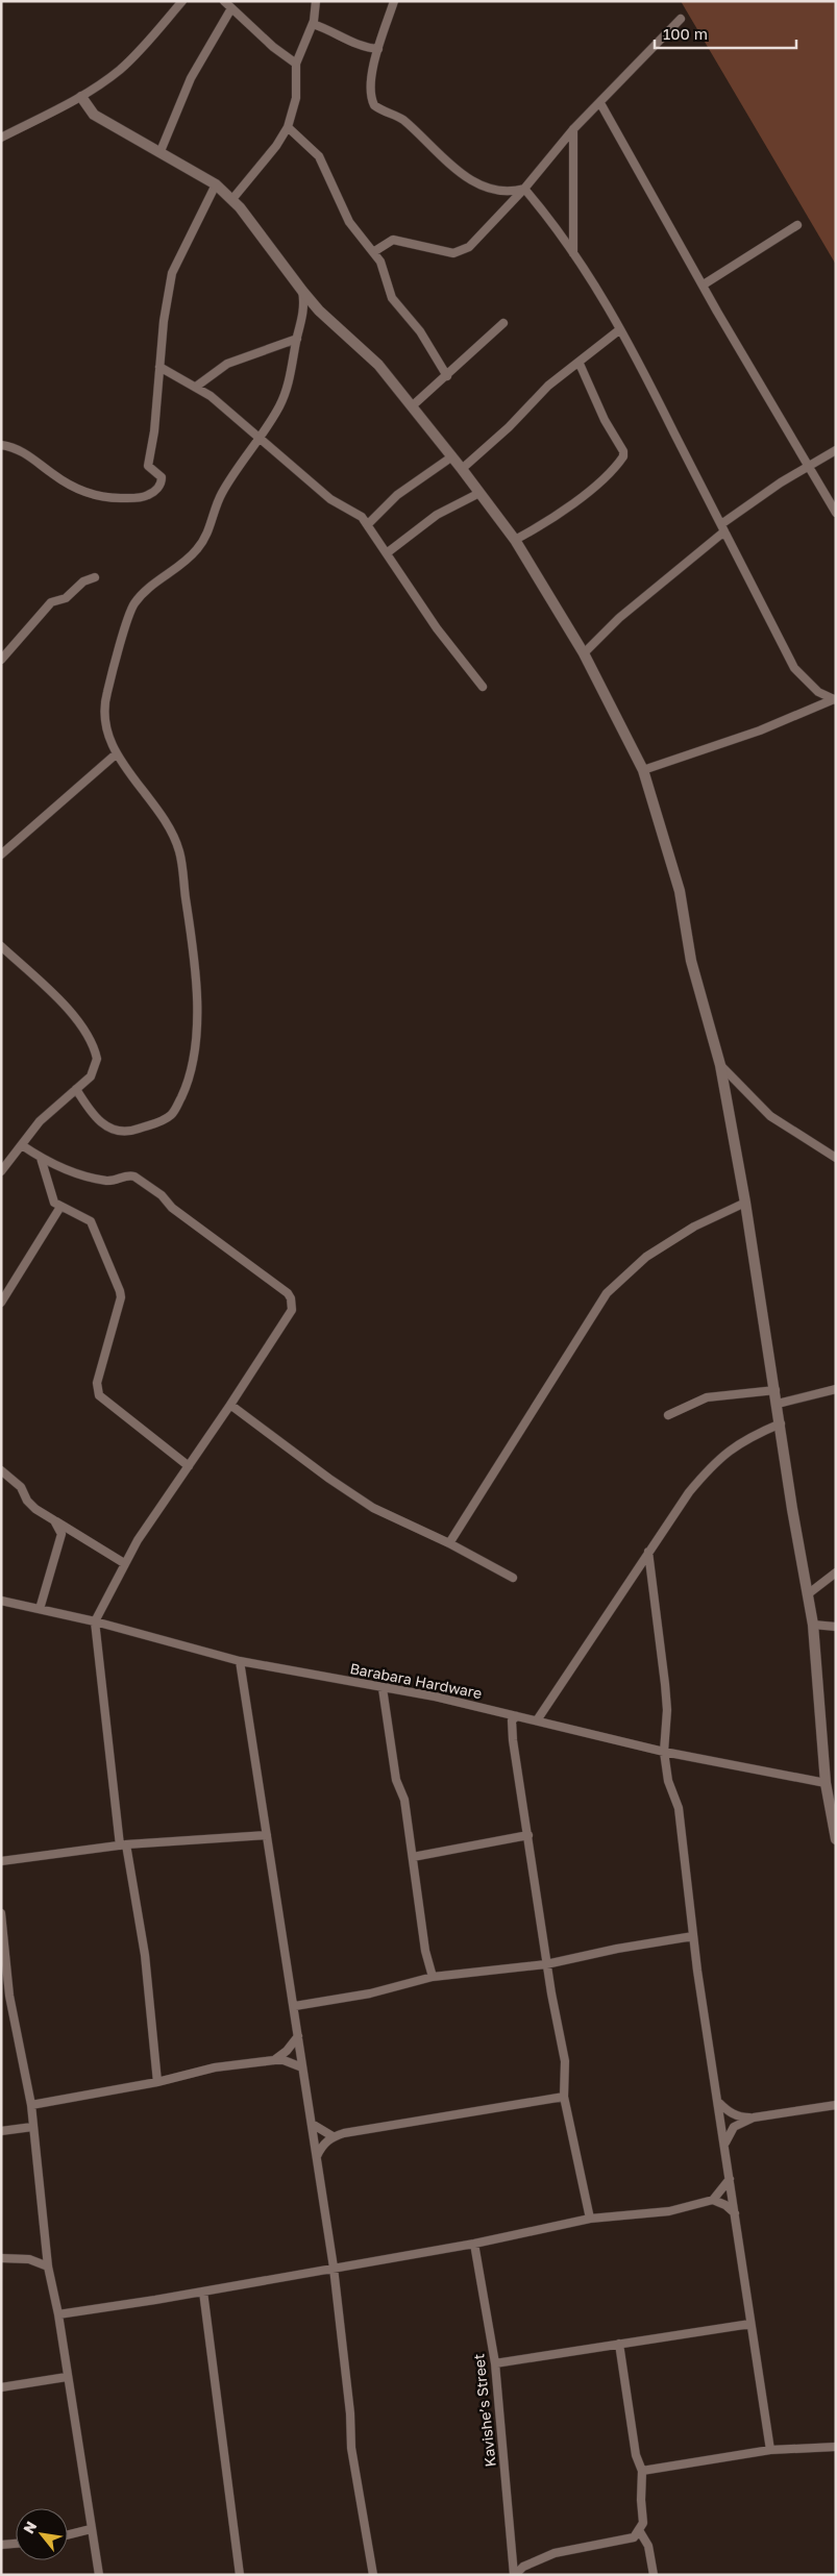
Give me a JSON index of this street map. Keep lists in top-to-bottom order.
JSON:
{
  "streets": {
    "street": ["Barabara Hardware", "Kavishe’s Street"]
  },
  "scale_bar": "100 m",
  "north": "top left"
}
